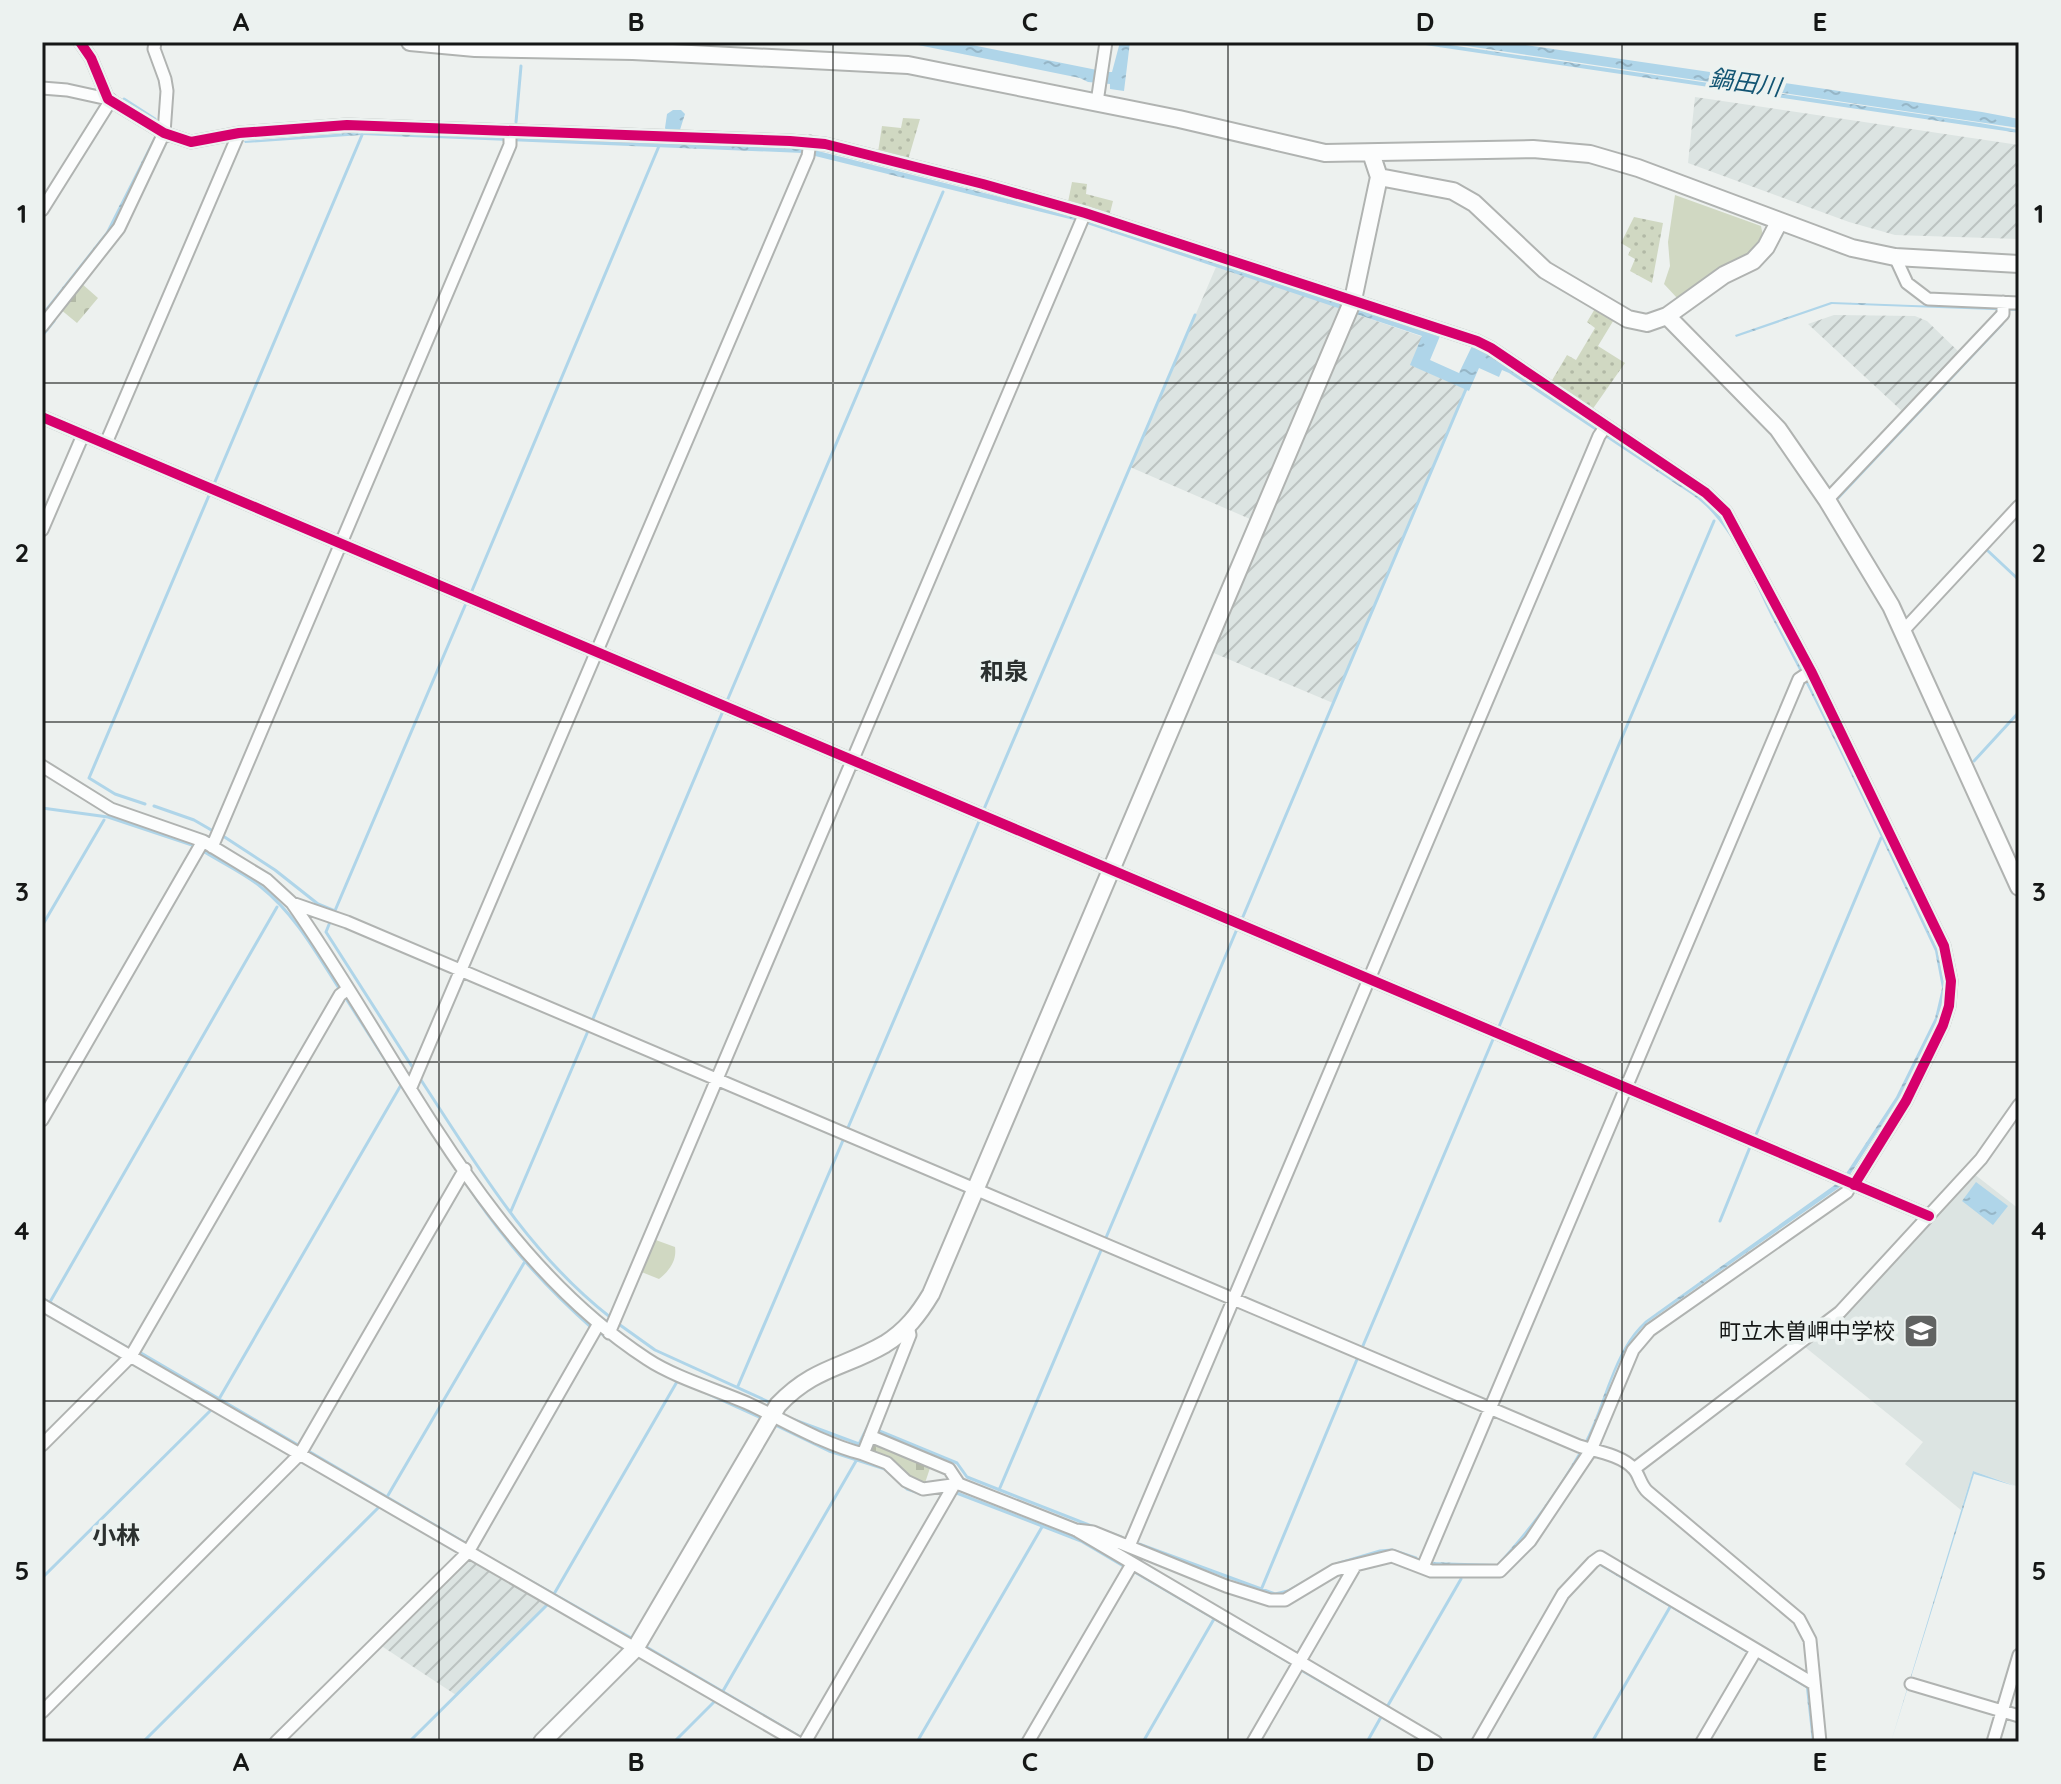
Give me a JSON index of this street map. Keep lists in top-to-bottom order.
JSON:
{
  "districts": ["和泉", "小林"],
  "water": ["鍋田川"],
  "places": {
    "school or university": ["町立木曽岬中学校"]
  },
  "grid": {
    "columns": [
      "A",
      "B",
      "C",
      "D",
      "E"
    ],
    "rows": [
      "1",
      "2",
      "3",
      "4",
      "5"
    ]
  }
}
